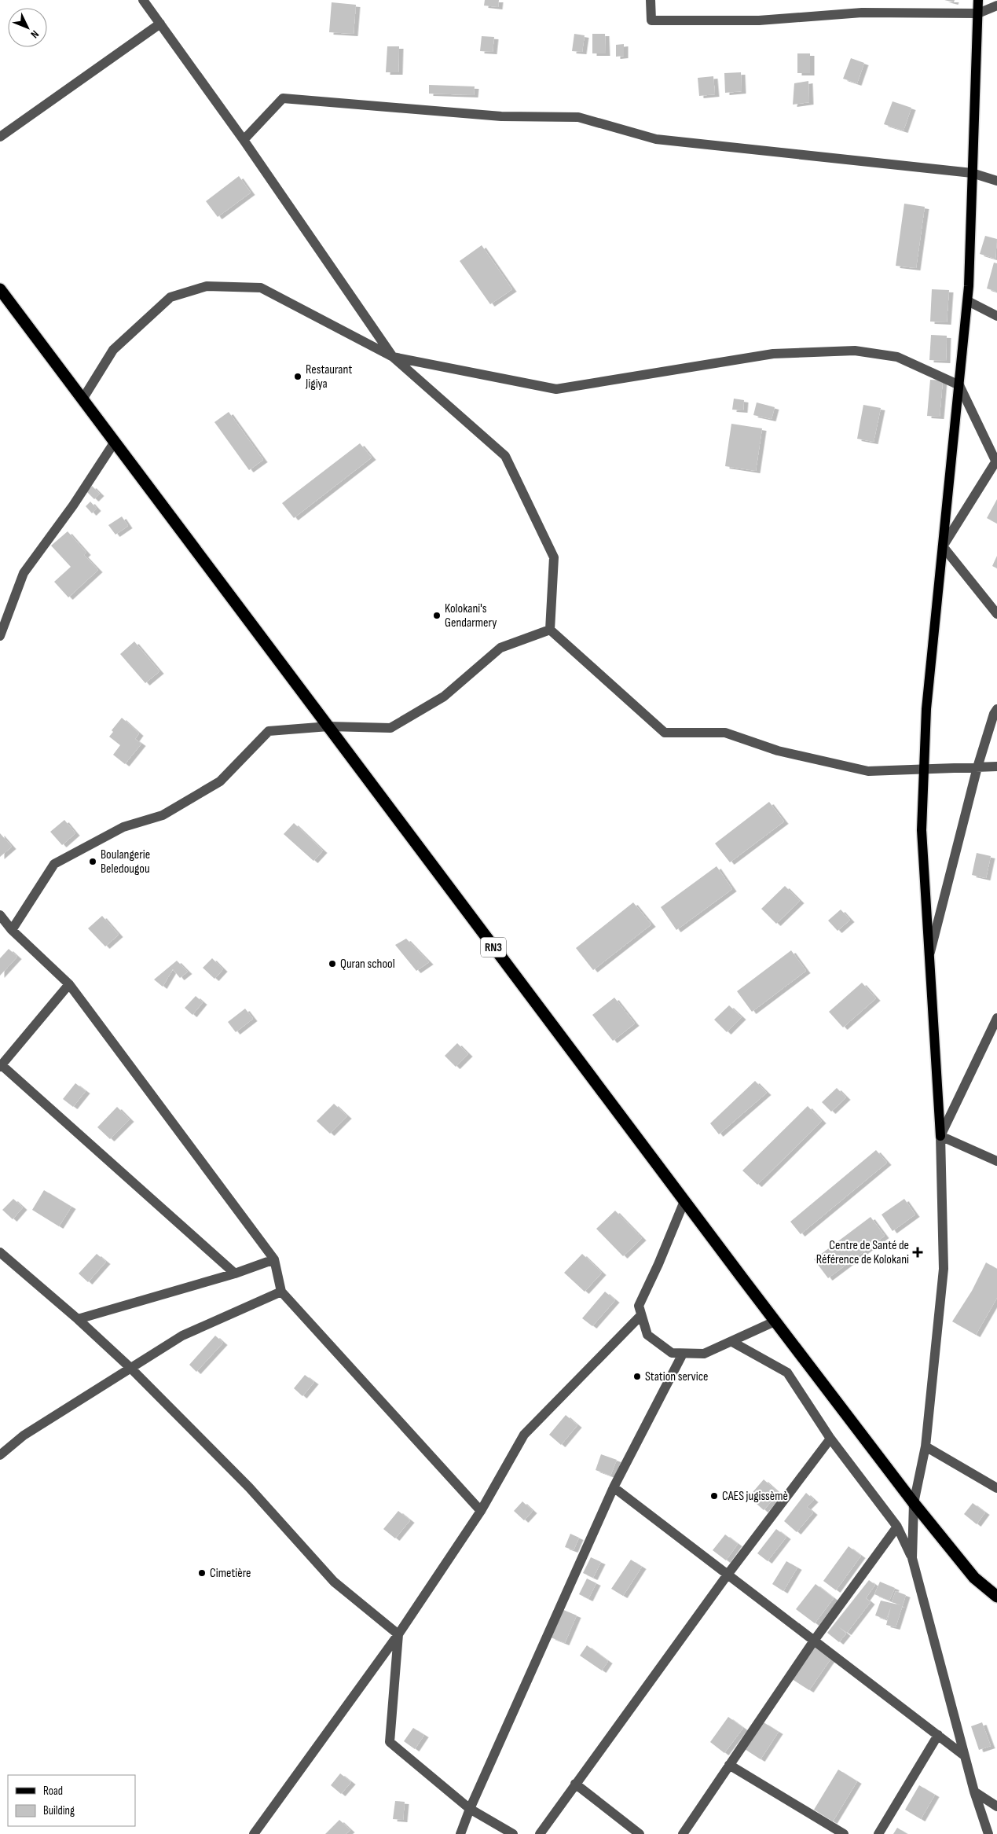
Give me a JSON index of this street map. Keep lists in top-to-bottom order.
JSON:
{
  "streets": {
    "highway": ["RN3"]
  },
  "places": {
    "other": [
      "Restaurant Jigiya",
      "Kolokani's Gendarmery",
      "Boulangerie Beledougou",
      "Quran school",
      "Station service",
      "CAES jugissèmè",
      "Cimetière"
    ],
    "health": ["Centre de Santé de Référence de Kolokani"]
  },
  "legend": ["Road", "Building"],
  "north": "bottom right"
}
